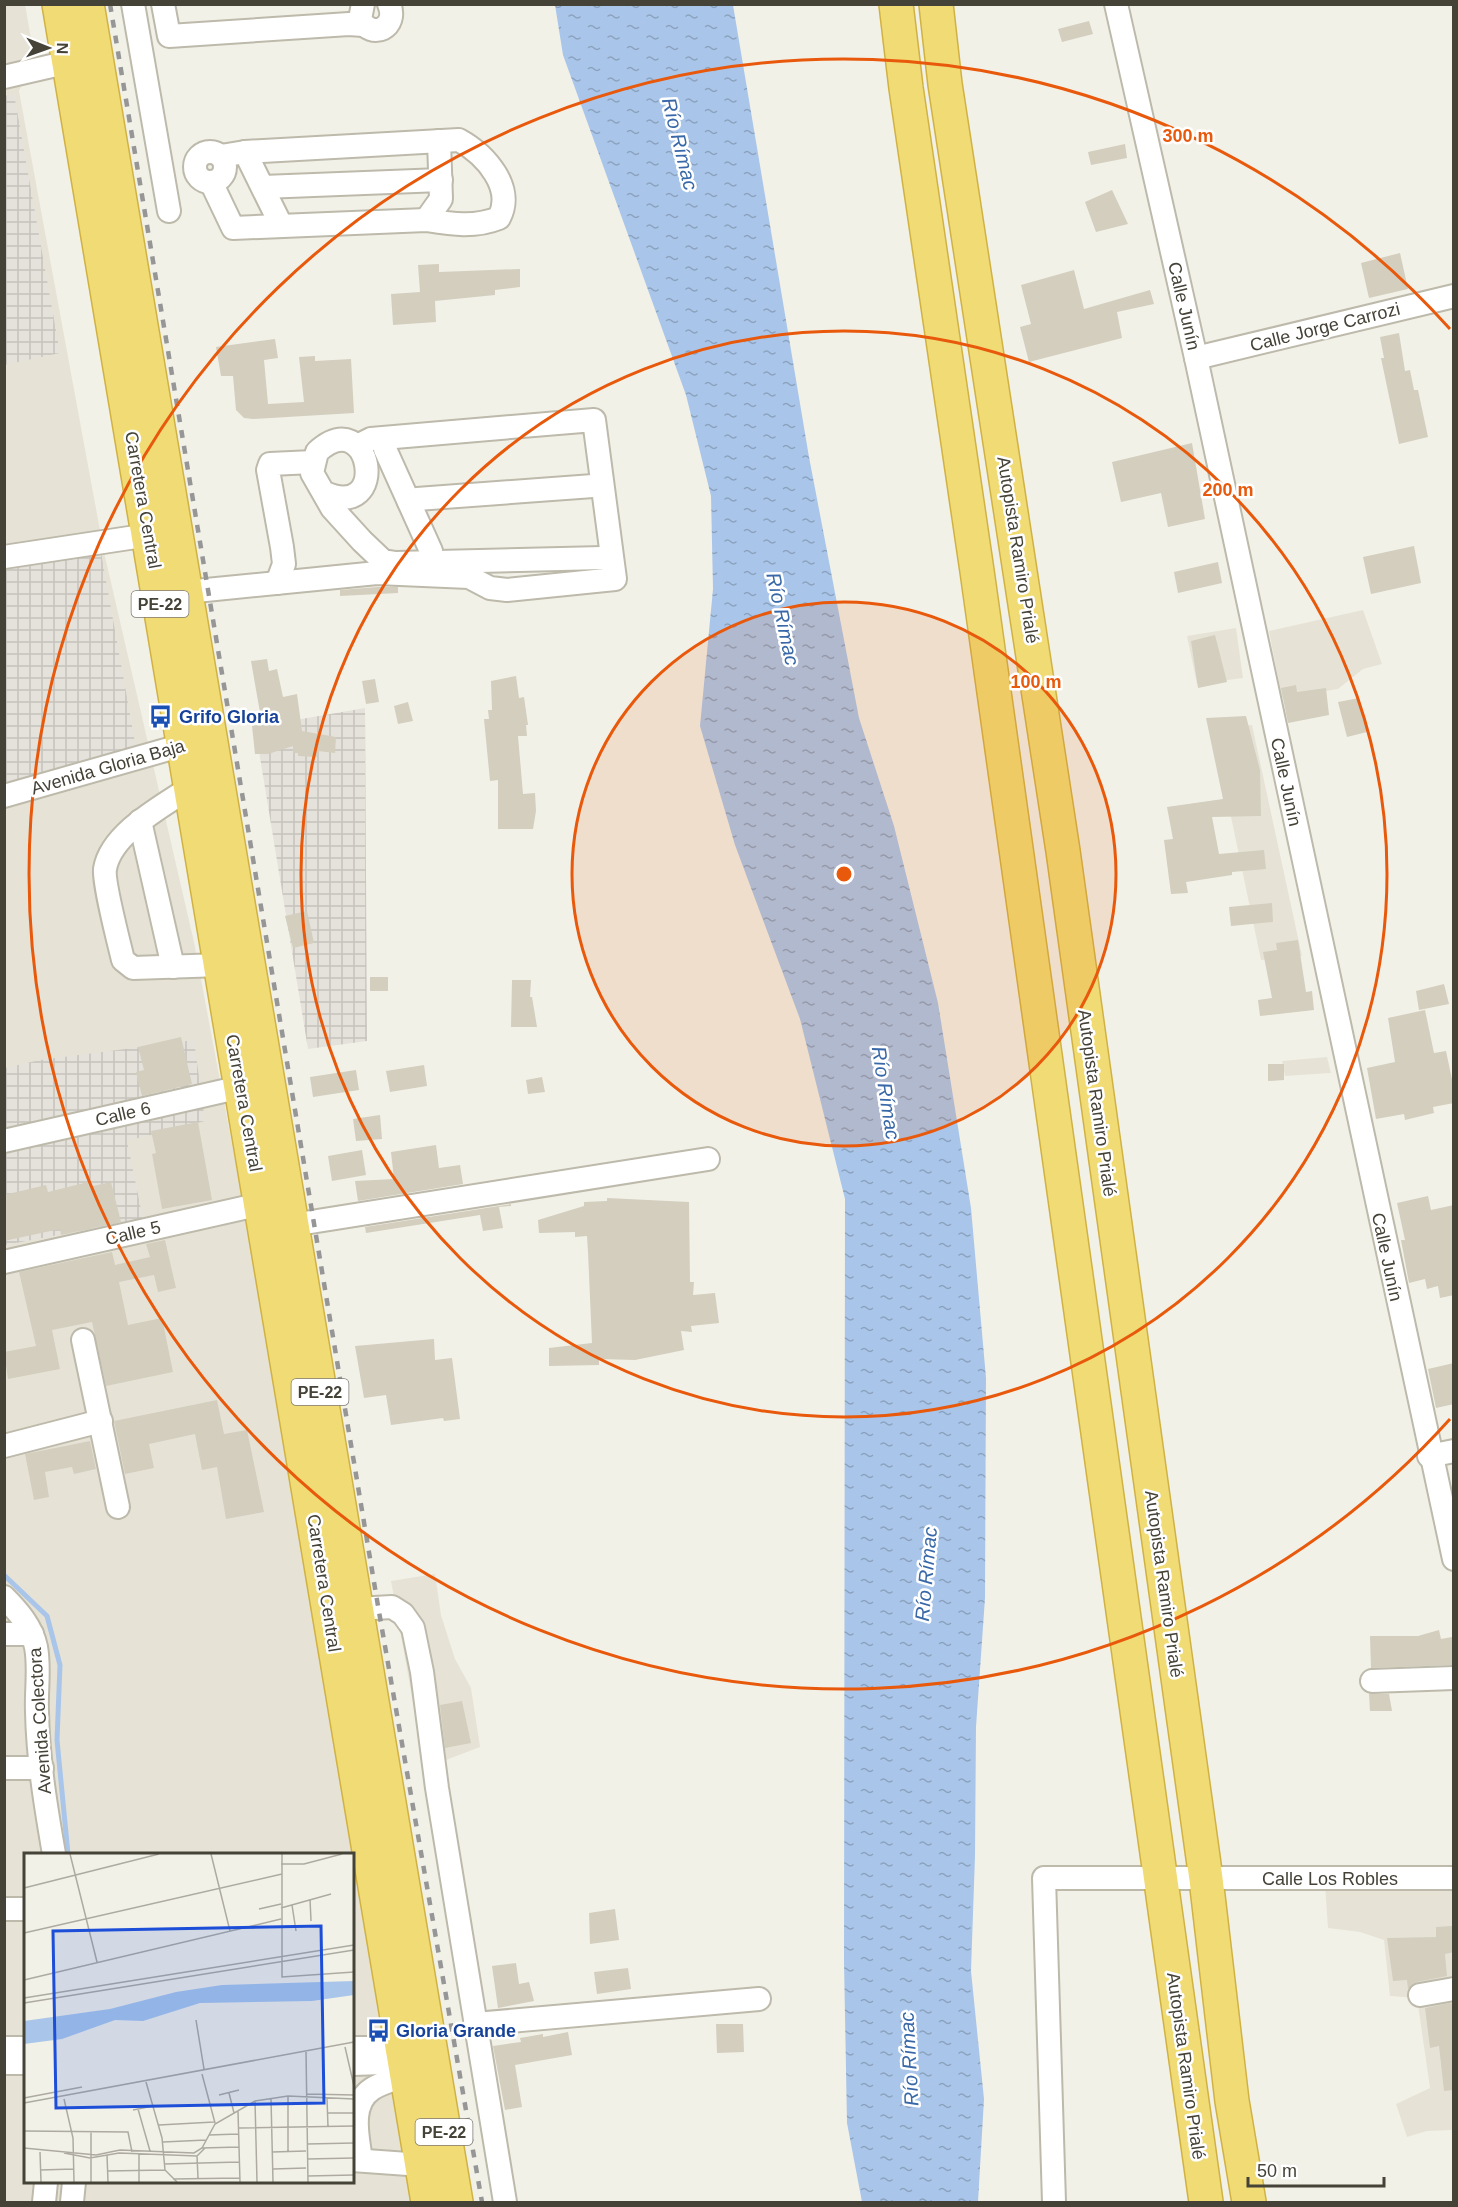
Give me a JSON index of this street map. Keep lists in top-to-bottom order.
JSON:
{
  "streets": {
    "highway": ["Carretera Central", "Autopista Ramiro Prialé", "PE-22"],
    "street": [
      "Calle Junín",
      "Calle Jorge Carrozi",
      "Avenida Gloria Baja",
      "Calle 6",
      "Calle 5",
      "Avenida Colectora",
      "Calle Los Robles"
    ]
  },
  "crossings": [
    ["Calle Junín", "Calle Jorge Carrozi"],
    ["Carretera Central", "Avenida Gloria Baja"],
    ["Carretera Central", "Calle 6"],
    ["Carretera Central", "Calle 5"],
    ["Autopista Ramiro Prialé", "Calle Los Robles"]
  ],
  "water": ["Río Rímac"],
  "places": {
    "bus stop": ["Grifo Gloria", "Gloria Grande"]
  },
  "scale_bar": "50 m",
  "north": "right",
  "rings": ["300 m", "200 m", "100 m"]
}
